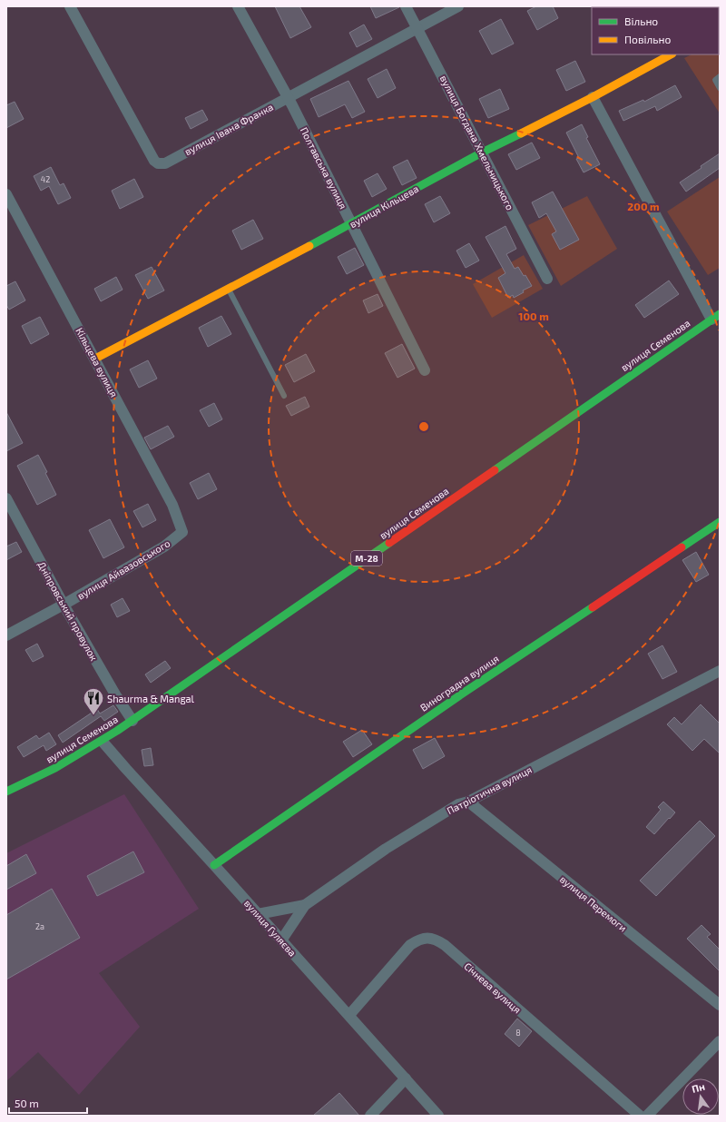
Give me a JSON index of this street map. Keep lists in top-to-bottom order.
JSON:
{
  "streets": {
    "main road": [
      "вулиця Кільцева",
      "вулиця Семенова",
      "М-28",
      "Виноградна вулиця"
    ],
    "street": [
      "вулиця Івана Франка",
      "вулиця Богдана Хмельницького",
      "Полтавська вулиця",
      "Кільцева вулиця",
      "вулиця Айвазовського",
      "Дніпровський провулок",
      "Патріотична вулиця",
      "вулиця Перемоги",
      "вулиця Гуляєва",
      "Січнева вулиця"
    ]
  },
  "crossings": [
    ["вулиця Івана Франка", "вулиця Богдана Хмельницького"],
    ["вулиця Івана Франка", "Полтавська вулиця"],
    ["вулиця Богдана Хмельницького", "вулиця Кільцева"],
    ["Полтавська вулиця", "вулиця Кільцева"],
    ["вулиця Кільцева", "Кільцева вулиця"],
    ["вулиця Семенова", "Дніпровський провулок"],
    ["вулиця Семенова", "вулиця Гуляєва"],
    ["Кільцева вулиця", "вулиця Айвазовського"],
    ["вулиця Айвазовського", "Дніпровський провулок"],
    ["Виноградна вулиця", "вулиця Гуляєва"],
    ["Патріотична вулиця", "вулиця Перемоги"],
    ["Патріотична вулиця", "вулиця Гуляєва"],
    ["вулиця Гуляєва", "Січнева вулиця"]
  ],
  "places": {
    "restaurant": ["Shaurma & Mangal"]
  },
  "house_numbers": ["42", "2а", "8"],
  "legend": ["Вільно", "Повільно"],
  "scale_bar": "50 m",
  "north": "top",
  "rings": ["200 m", "100 m"]
}
